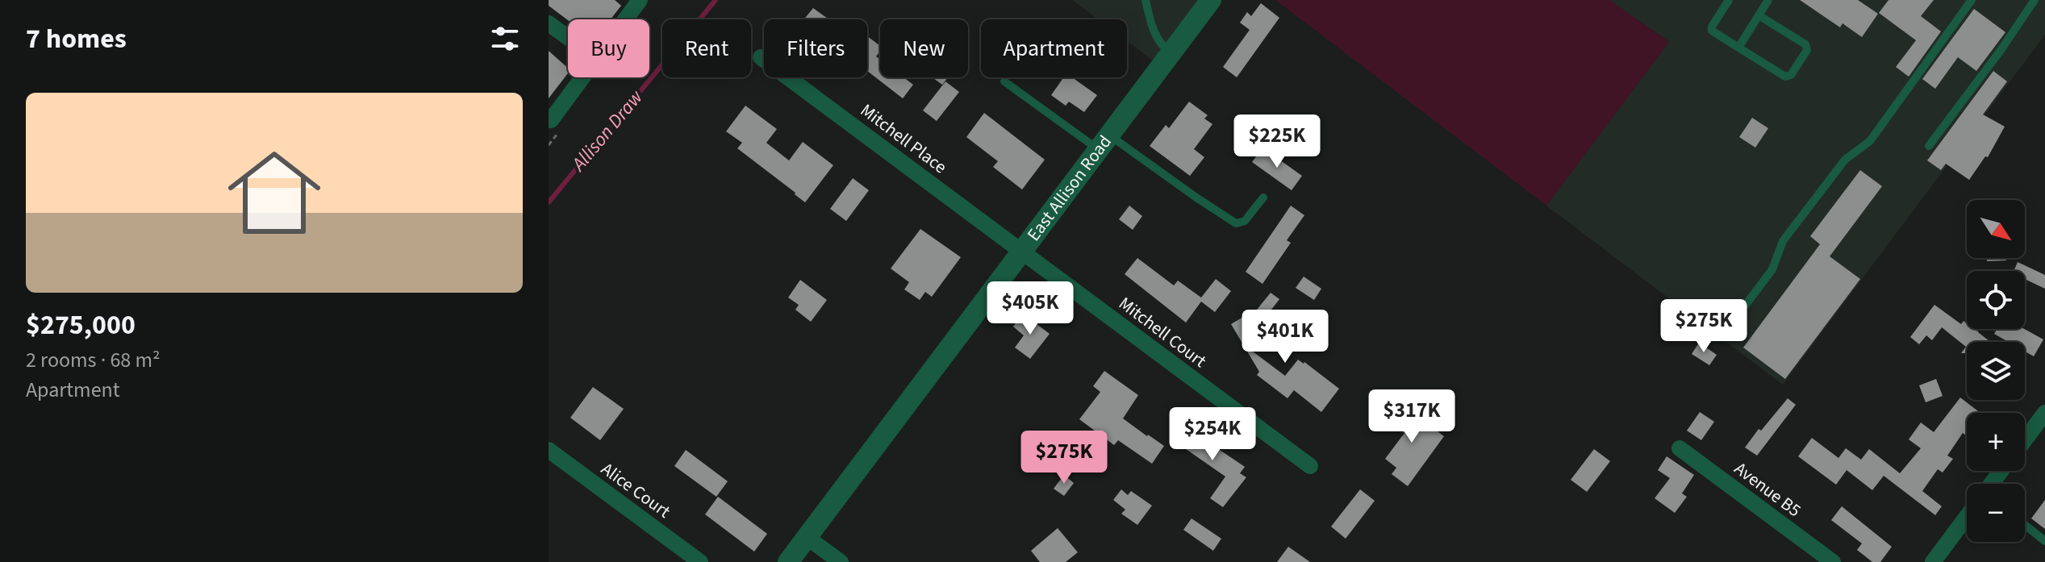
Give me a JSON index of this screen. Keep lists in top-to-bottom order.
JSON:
{
  "streets": {
    "street": [
      "Mitchell Place",
      "East Allison Road",
      "Mitchell Court",
      "Avenue B5",
      "Alice Court"
    ]
  },
  "crossings": [
    ["Mitchell Place", "East Allison Road"],
    ["Mitchell Place", "Mitchell Court"],
    ["East Allison Road", "Mitchell Court"]
  ],
  "water": ["Allison Draw"],
  "north": "bottom right",
  "page": {
    "heading": "7 homes",
    "chip": [
      "Buy",
      "Rent",
      "Filters",
      "New",
      "Apartment"
    ],
    "list": [
      {
        "name": "$275,000",
        "note": "2 rooms · 68 m² · Apartment"
      }
    ],
    "price": [
      "$225K",
      "$405K",
      "$275K",
      "$401K",
      "$317K",
      "$254K",
      "$275K"
    ],
    "map_buttons": ["+", "−"]
  }
}
